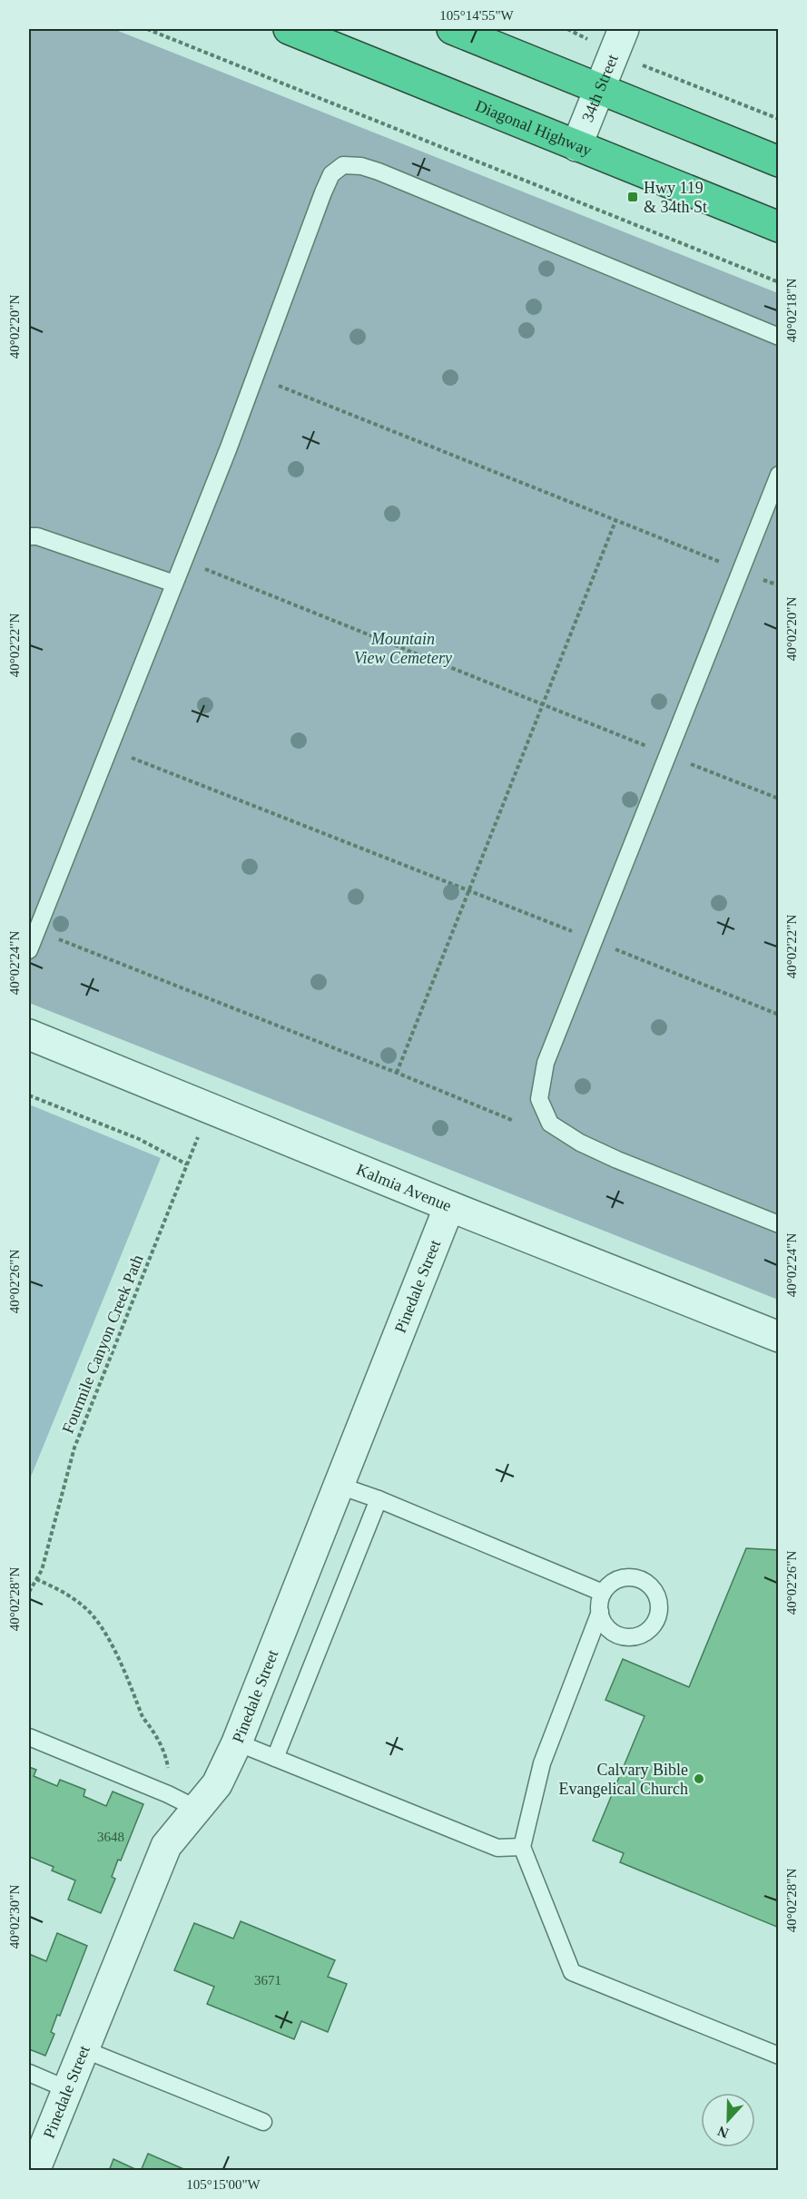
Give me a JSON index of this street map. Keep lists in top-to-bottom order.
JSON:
{
  "streets": {
    "highway": ["Diagonal Highway"],
    "street": ["34th Street", "Kalmia Avenue", "Pinedale Street"],
    "path": ["Fourmile Canyon Creek Path"]
  },
  "crossings": [
    ["34th Street", "Diagonal Highway"],
    ["Kalmia Avenue", "Pinedale Street"],
    ["Kalmia Avenue", "Fourmile Canyon Creek Path"]
  ],
  "parks": ["Mountain View Cemetery"],
  "places": {
    "transit": ["Hwy 119 & 34th St"],
    "other": ["Calvary Bible Evangelical Church"]
  },
  "house_numbers": ["3648", "3671"],
  "north": "bottom",
  "coordinates": [
    "105°14'55\"W",
    "40°02'18\"N",
    "40°02'20\"N",
    "40°02'22\"N",
    "40°02'24\"N",
    "40°02'26\"N",
    "40°02'28\"N",
    "40°02'30\"N",
    "105°15'00\"W"
  ]
}
